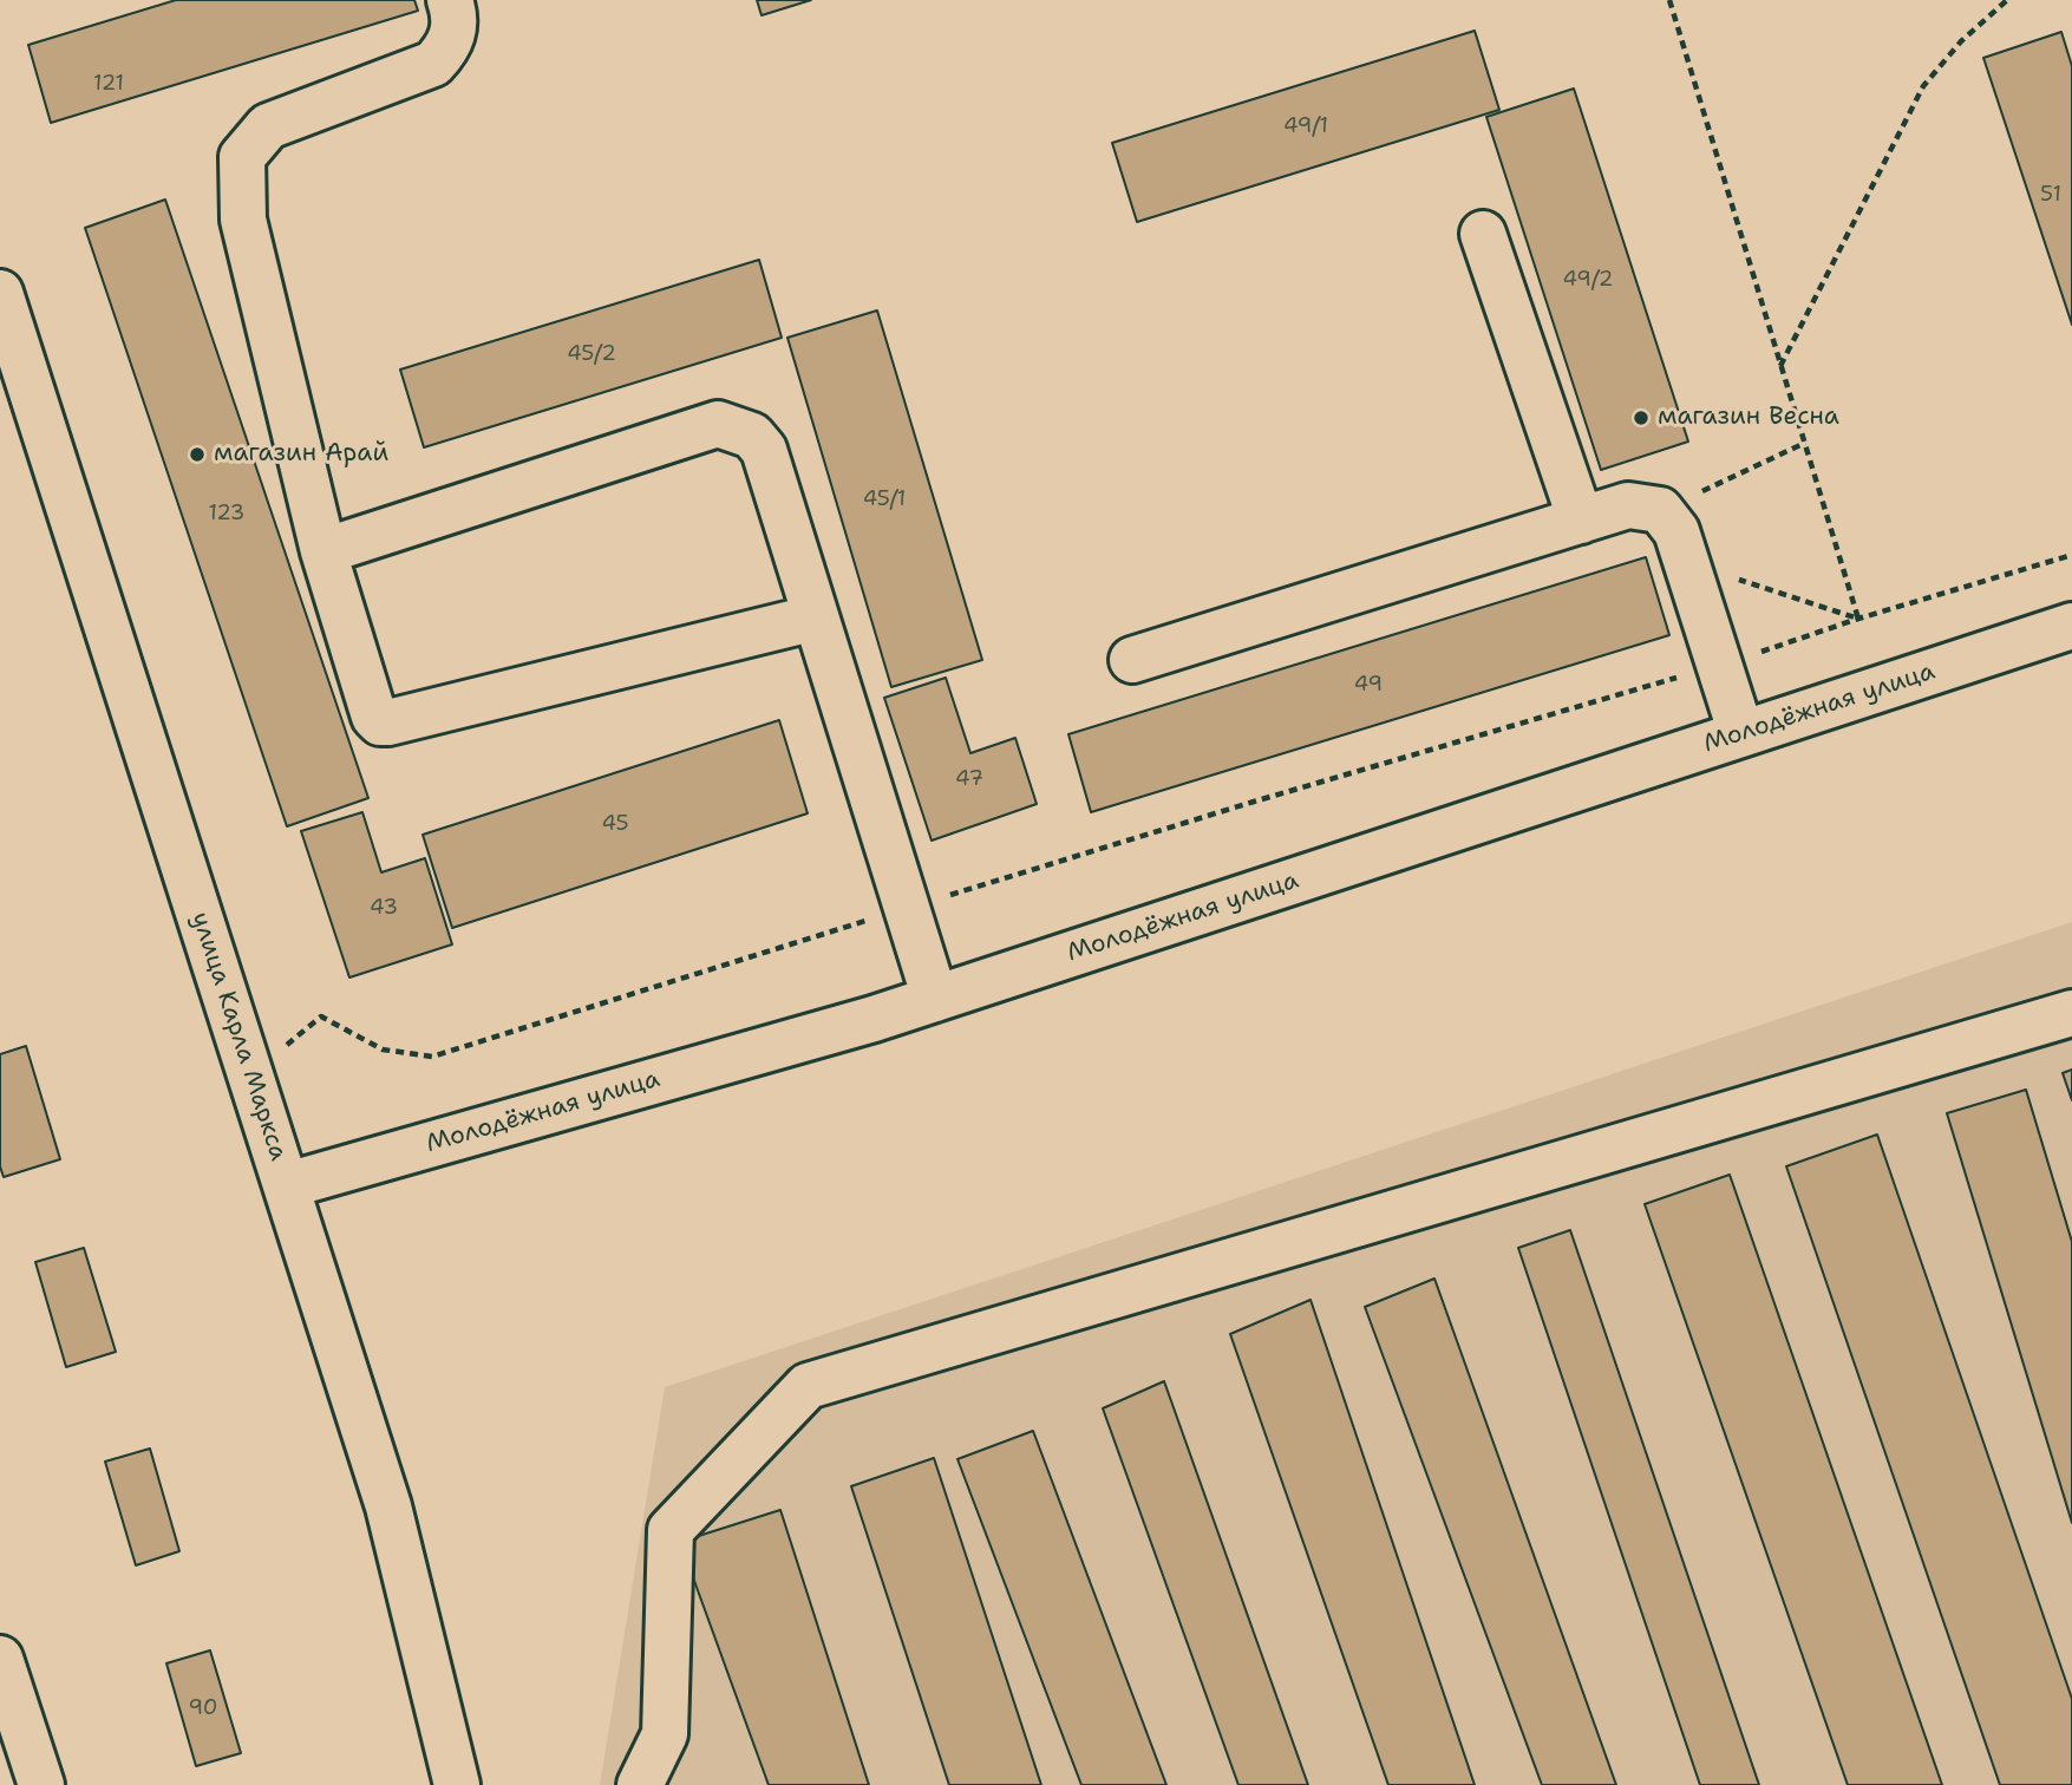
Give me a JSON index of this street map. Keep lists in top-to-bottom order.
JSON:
{
  "streets": {
    "street": ["Молодёжная улица", "улица Карла Маркса"]
  },
  "crossings": [
    ["Молодёжная улица", "улица Карла Маркса"]
  ],
  "places": ["магазин Весна", "магазин Арай"],
  "house_numbers": [
    "121",
    "49/1",
    "51",
    "49/2",
    "45/2",
    "45/1",
    "123",
    "49",
    "47",
    "45",
    "43",
    "90"
  ]
}
